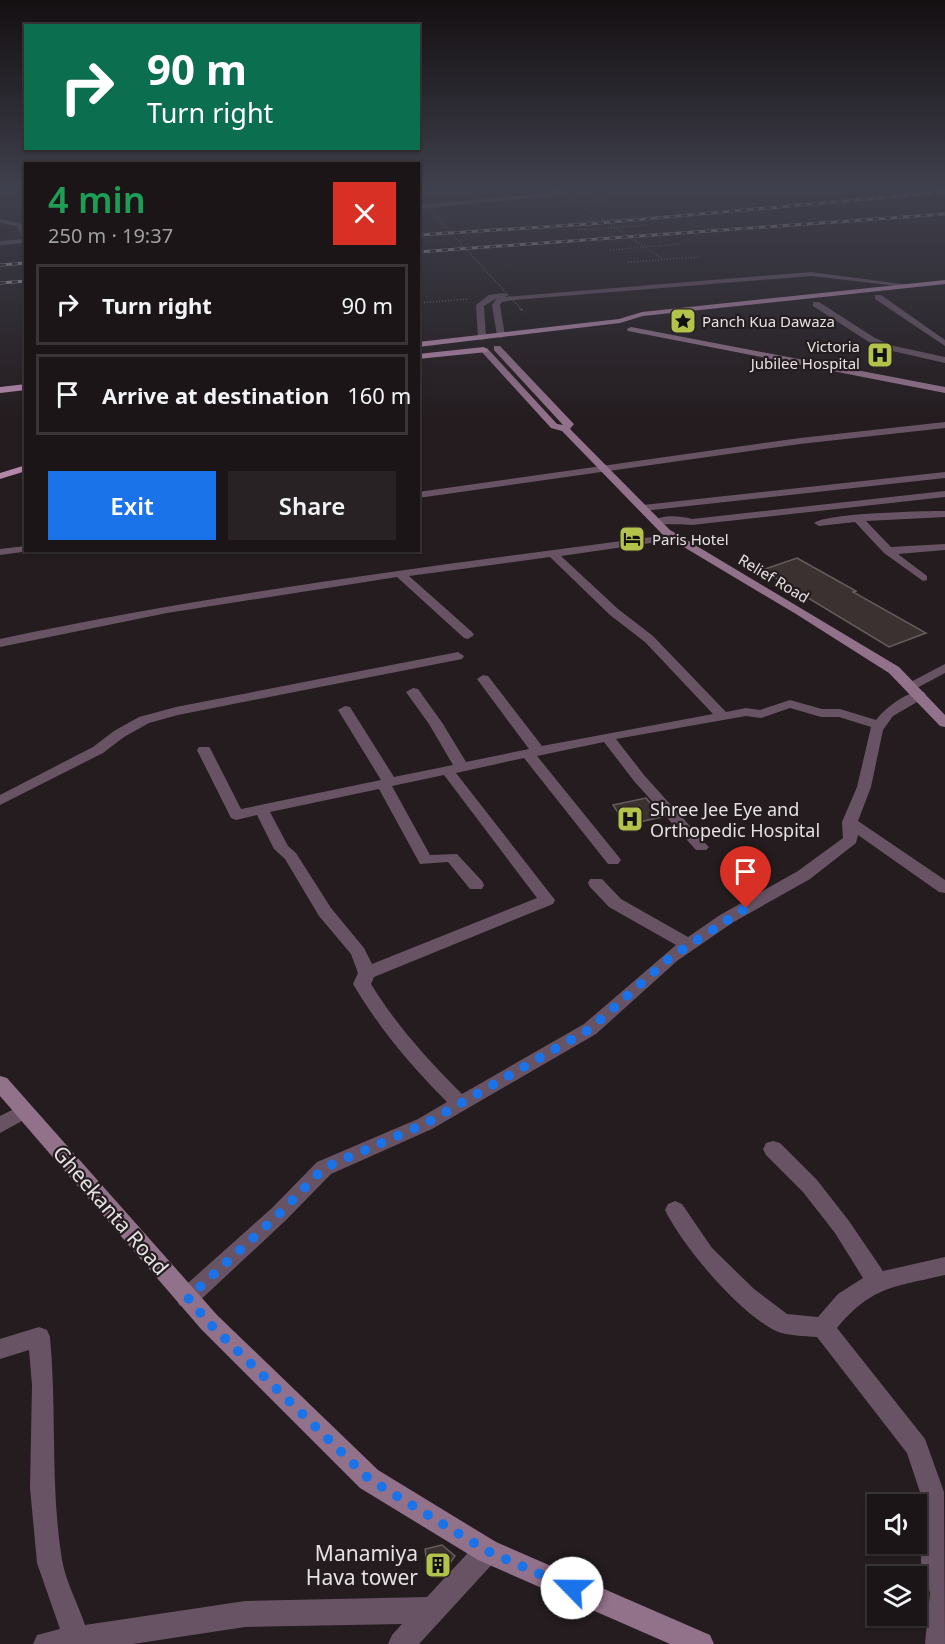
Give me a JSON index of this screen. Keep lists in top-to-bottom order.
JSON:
{
  "streets": {
    "main road": ["Relief Road", "Gheekanta Road"]
  },
  "places": {
    "place": ["Panch Kua Dawaza"],
    "hospital": ["Victoria Jubilee Hospital", "Shree Jee Eye and Orthopedic Hospital"],
    "hotel": ["Paris Hotel"],
    "building": ["Manamiya Hava tower"]
  },
  "page": {
    "turn": ["90 m", "Turn right"],
    "heading": ["4 min", "250 m · 19:37"],
    "list": [
      {
        "name": "Turn right",
        "value": "90 m"
      },
      {
        "name": "Arrive at destination",
        "value": "160 m"
      }
    ],
    "buttons": ["Exit", "Share"]
  }
}
